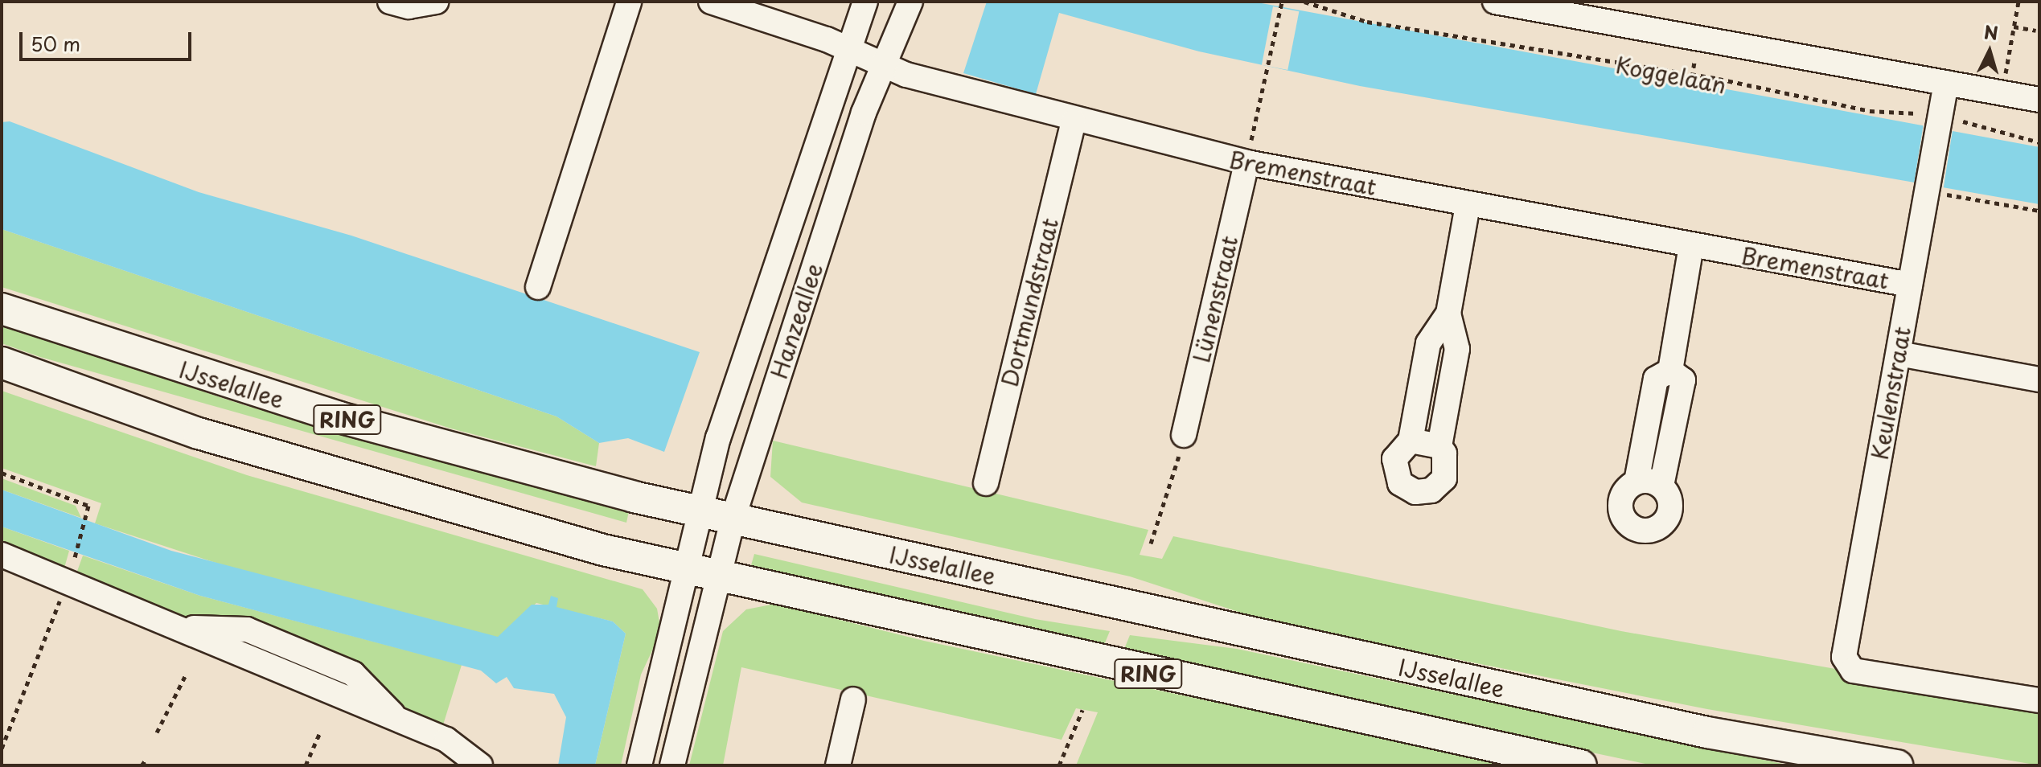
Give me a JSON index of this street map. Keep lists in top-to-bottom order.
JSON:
{
  "streets": {
    "main road": ["IJsselallee", "RING"],
    "street": [
      "Koggelaan",
      "Bremenstraat",
      "Lünenstraat",
      "Dortmundstraat",
      "Hanzeallee",
      "Keulenstraat"
    ]
  },
  "crossings": [
    ["Koggelaan", "Keulenstraat"],
    ["Bremenstraat", "Lünenstraat"],
    ["Bremenstraat", "Dortmundstraat"],
    ["Bremenstraat", "Hanzeallee"],
    ["Bremenstraat", "Keulenstraat"],
    ["Hanzeallee", "IJsselallee"],
    ["Hanzeallee", "RING"]
  ],
  "scale_bar": "50 m",
  "north": "top"
}
